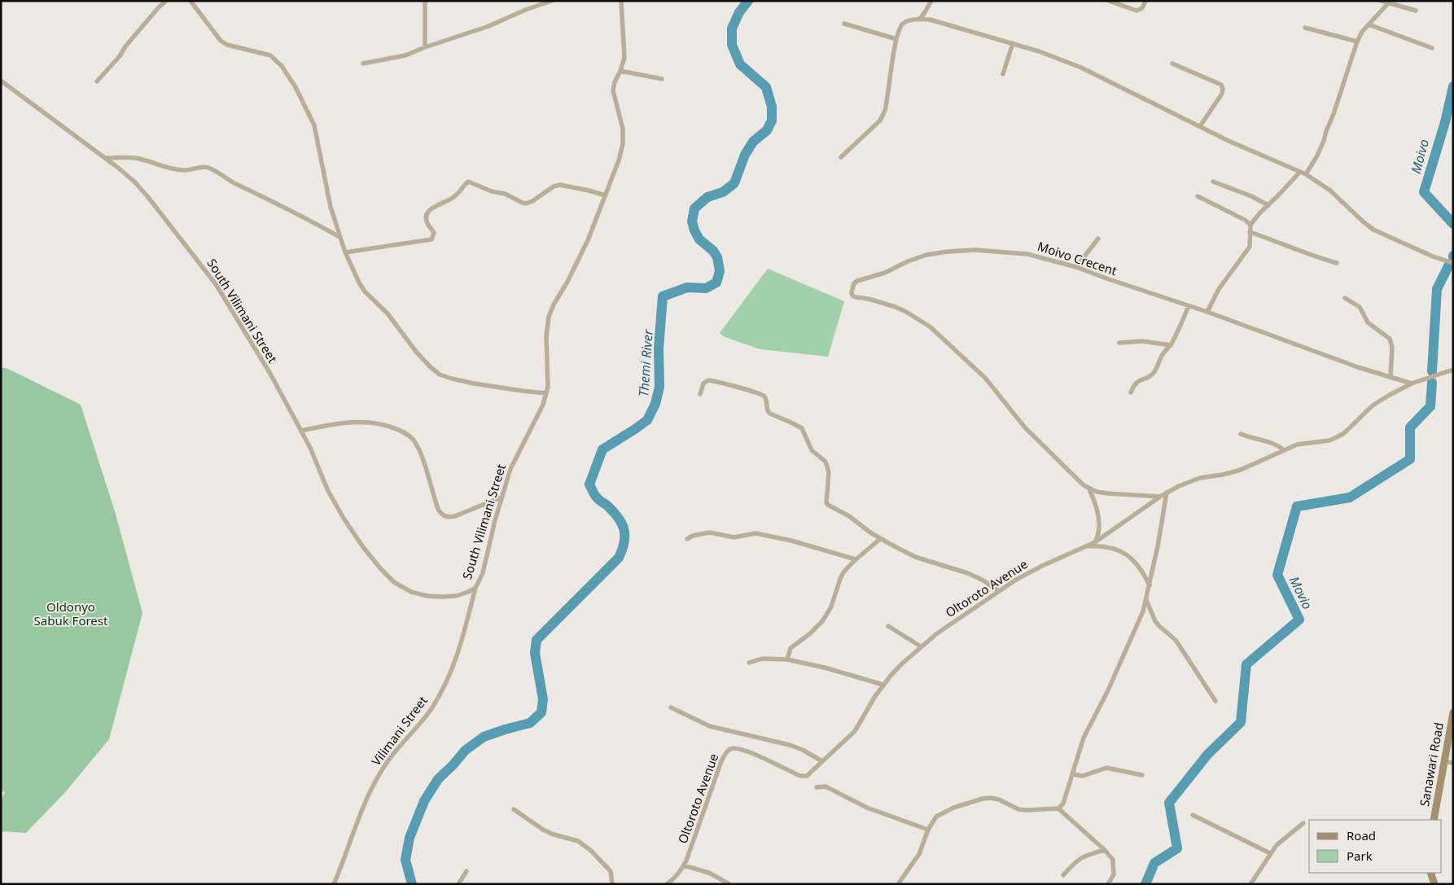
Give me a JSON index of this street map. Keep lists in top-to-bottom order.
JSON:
{
  "streets": {
    "street": [
      "Moivo Crecent",
      "South Vilimani Street",
      "Oltoroto Avenue",
      "Vilimani Street",
      "Sanawari Road"
    ]
  },
  "crossings": [
    ["Moivo Crecent", "Oltoroto Avenue"],
    ["South Vilimani Street", "Vilimani Street"]
  ],
  "water": ["Moivo", "Themi River", "Movio"],
  "parks": ["Oldonyo Sabuk Forest"],
  "legend": ["Road", "Park"]
}
